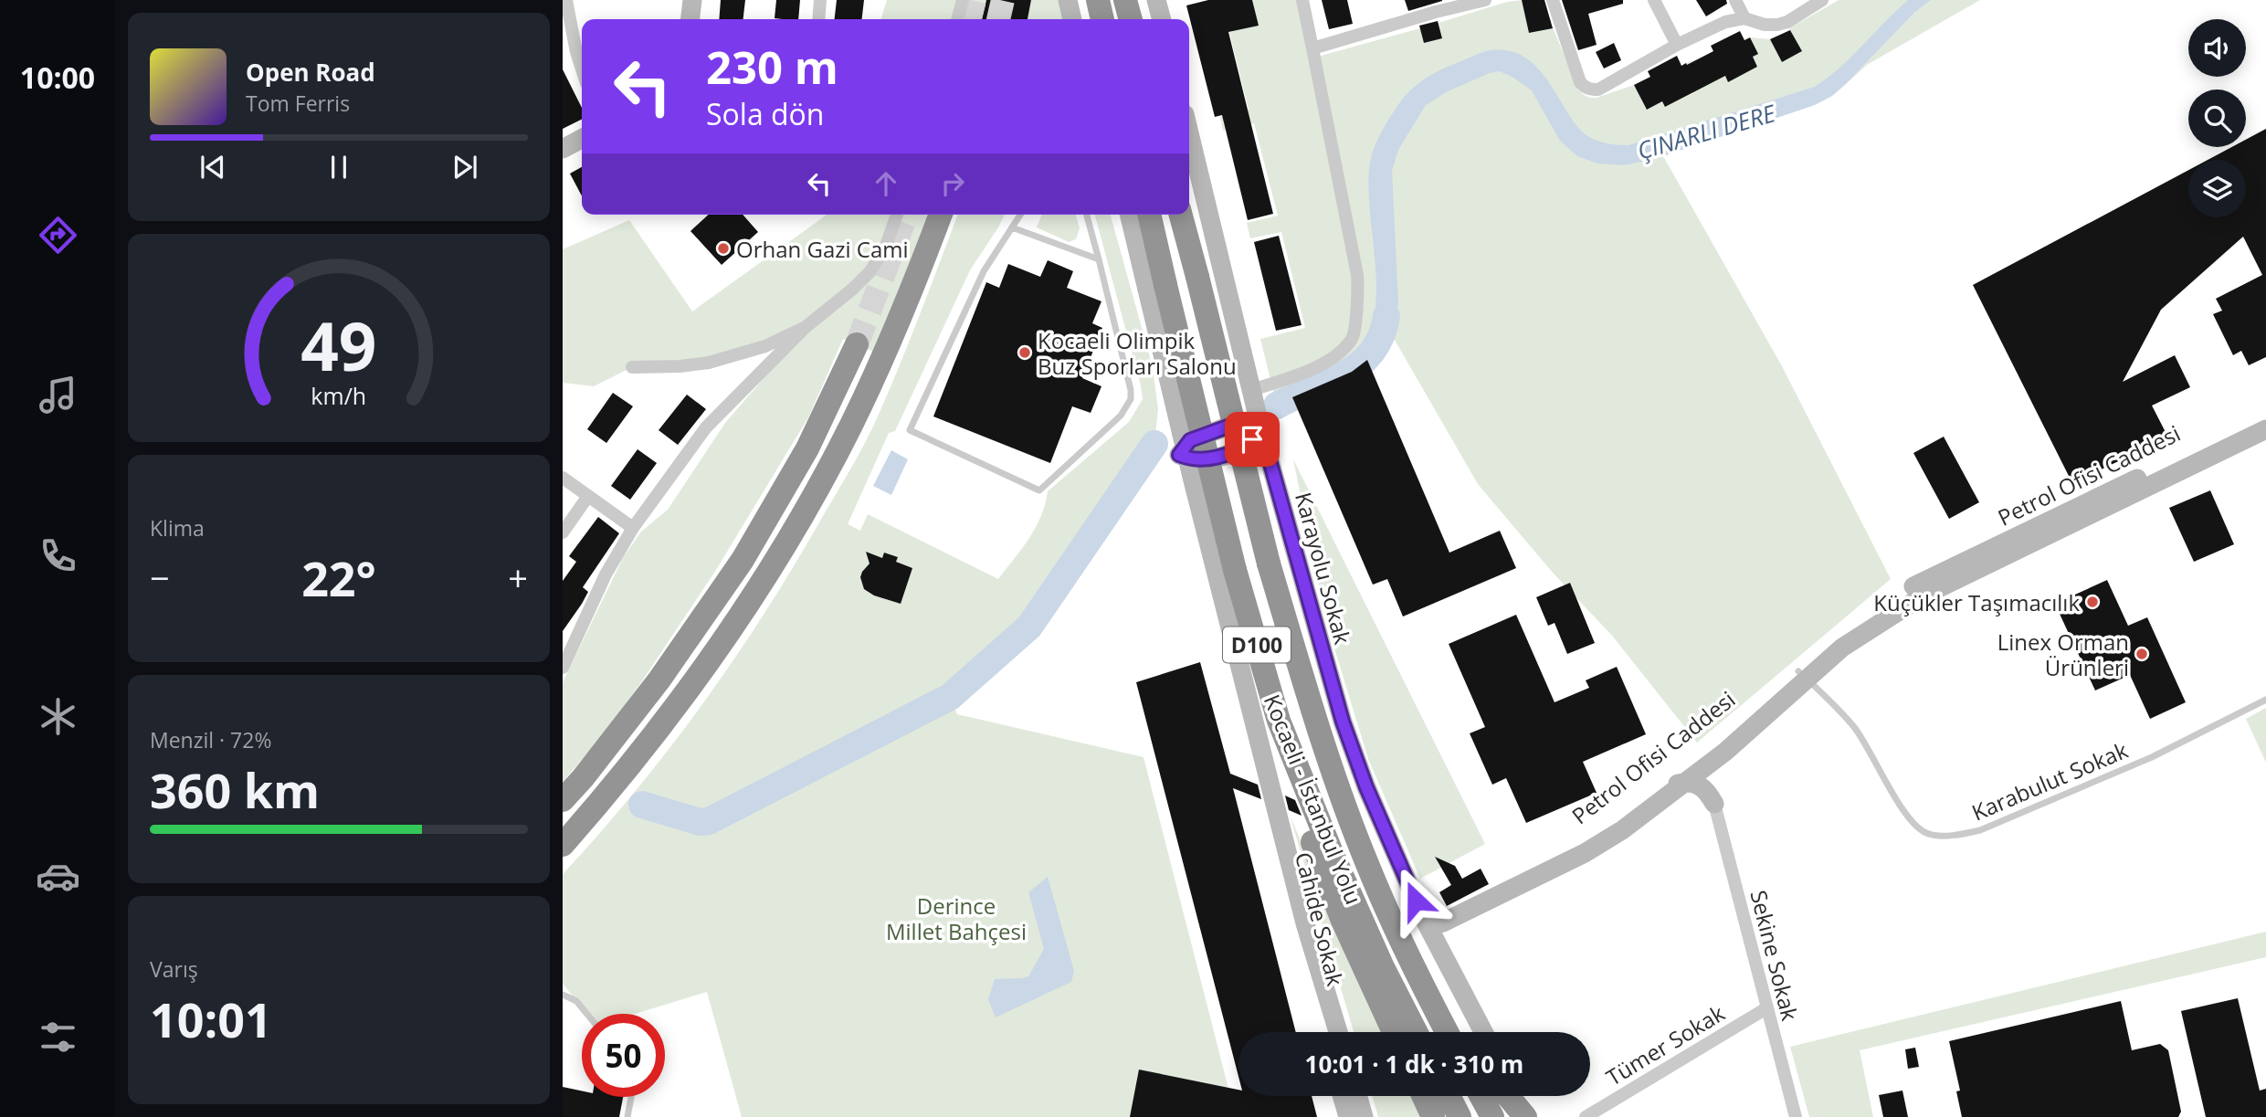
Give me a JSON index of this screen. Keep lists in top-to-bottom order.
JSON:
{
  "streets": {
    "highway": ["D100", "Kocaeli - İstanbul Yolu"],
    "main road": ["Petrol Ofisi Caddesi", "Karayolu Sokak", "Cahide Sokak"],
    "street": ["Sekine Sokak", "Tümer Sokak"],
    "lane": ["Karabulut Sokak"]
  },
  "crossings": [
    ["Petrol Ofisi Caddesi", "Karayolu Sokak"],
    ["Petrol Ofisi Caddesi", "Karabulut Sokak"],
    ["Sekine Sokak", "Tümer Sokak"]
  ],
  "water": ["ÇINARLI DERE"],
  "parks": ["Derince Millet Bahçesi"],
  "places": [
    "Orhan Gazi Cami",
    "Kocaeli Olimpik Buz Sporları Salonu",
    "Küçükler Taşımacılık",
    "Linex Orman Ürünleri"
  ],
  "page": {
    "tabs": "10:00",
    "turn": ["230 m", "Sola dön"],
    "song": ["Open Road", "Tom Ferris"],
    "tile": [
      "Klima",
      ["Menzil · 72%", "360 km"],
      ["Varış", "10:01"]
    ],
    "heat": ["−", "22°", "+"],
    "limit": "50",
    "trip": "10:01 · 1 dk · 310 m",
    "gauge": ["49", "km/h"]
  }
}
